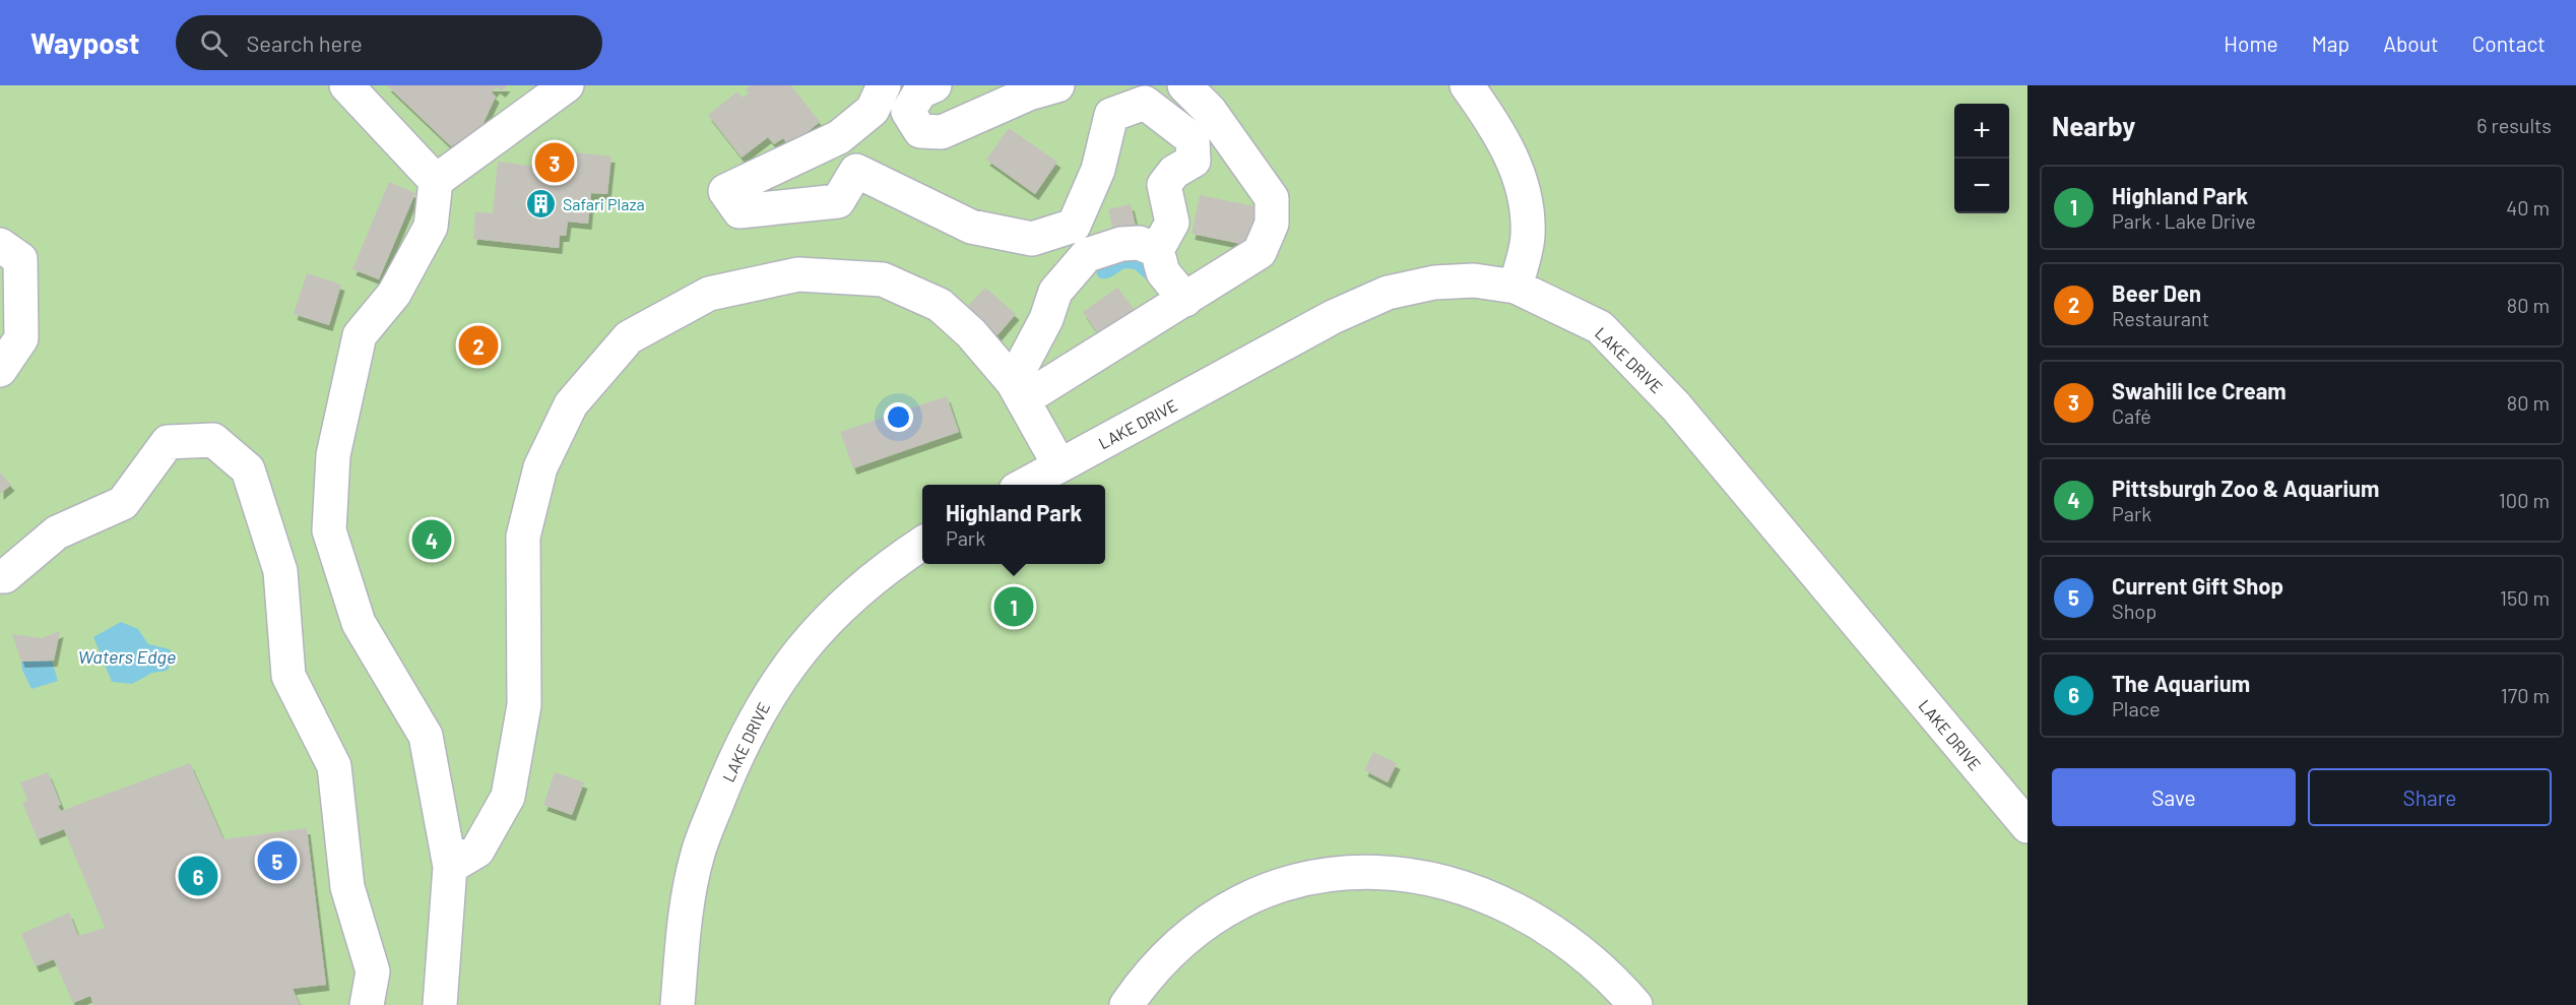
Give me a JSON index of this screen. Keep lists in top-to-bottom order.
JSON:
{
  "streets": {
    "street": ["LAKE DRIVE"]
  },
  "water": ["Waters Edge"],
  "places": {
    "building": ["Safari Plaza"]
  },
  "page": {
    "header": "Waypost",
    "search": "Search here",
    "nav": [
      "Home",
      "Map",
      "About",
      "Contact"
    ],
    "heading": ["Nearby", "6 results"],
    "map_buttons": ["+", "−"],
    "pins": [
      "3",
      "2",
      "4",
      "1",
      "5",
      "6"
    ],
    "list": [
      {
        "mark": "1",
        "name": "Highland Park",
        "note": "Park · Lake Drive",
        "value": "40 m"
      },
      {
        "mark": "2",
        "name": "Beer Den",
        "note": "Restaurant",
        "value": "80 m"
      },
      {
        "mark": "3",
        "name": "Swahili Ice Cream",
        "note": "Café",
        "value": "80 m"
      },
      {
        "mark": "4",
        "name": "Pittsburgh Zoo & Aquarium",
        "note": "Park",
        "value": "100 m"
      },
      {
        "mark": "5",
        "name": "Current Gift Shop",
        "note": "Shop",
        "value": "150 m"
      },
      {
        "mark": "6",
        "name": "The Aquarium",
        "note": "Place",
        "value": "170 m"
      }
    ],
    "popup": ["Highland Park", "Park"],
    "buttons": ["Save", "Share"]
  }
}
